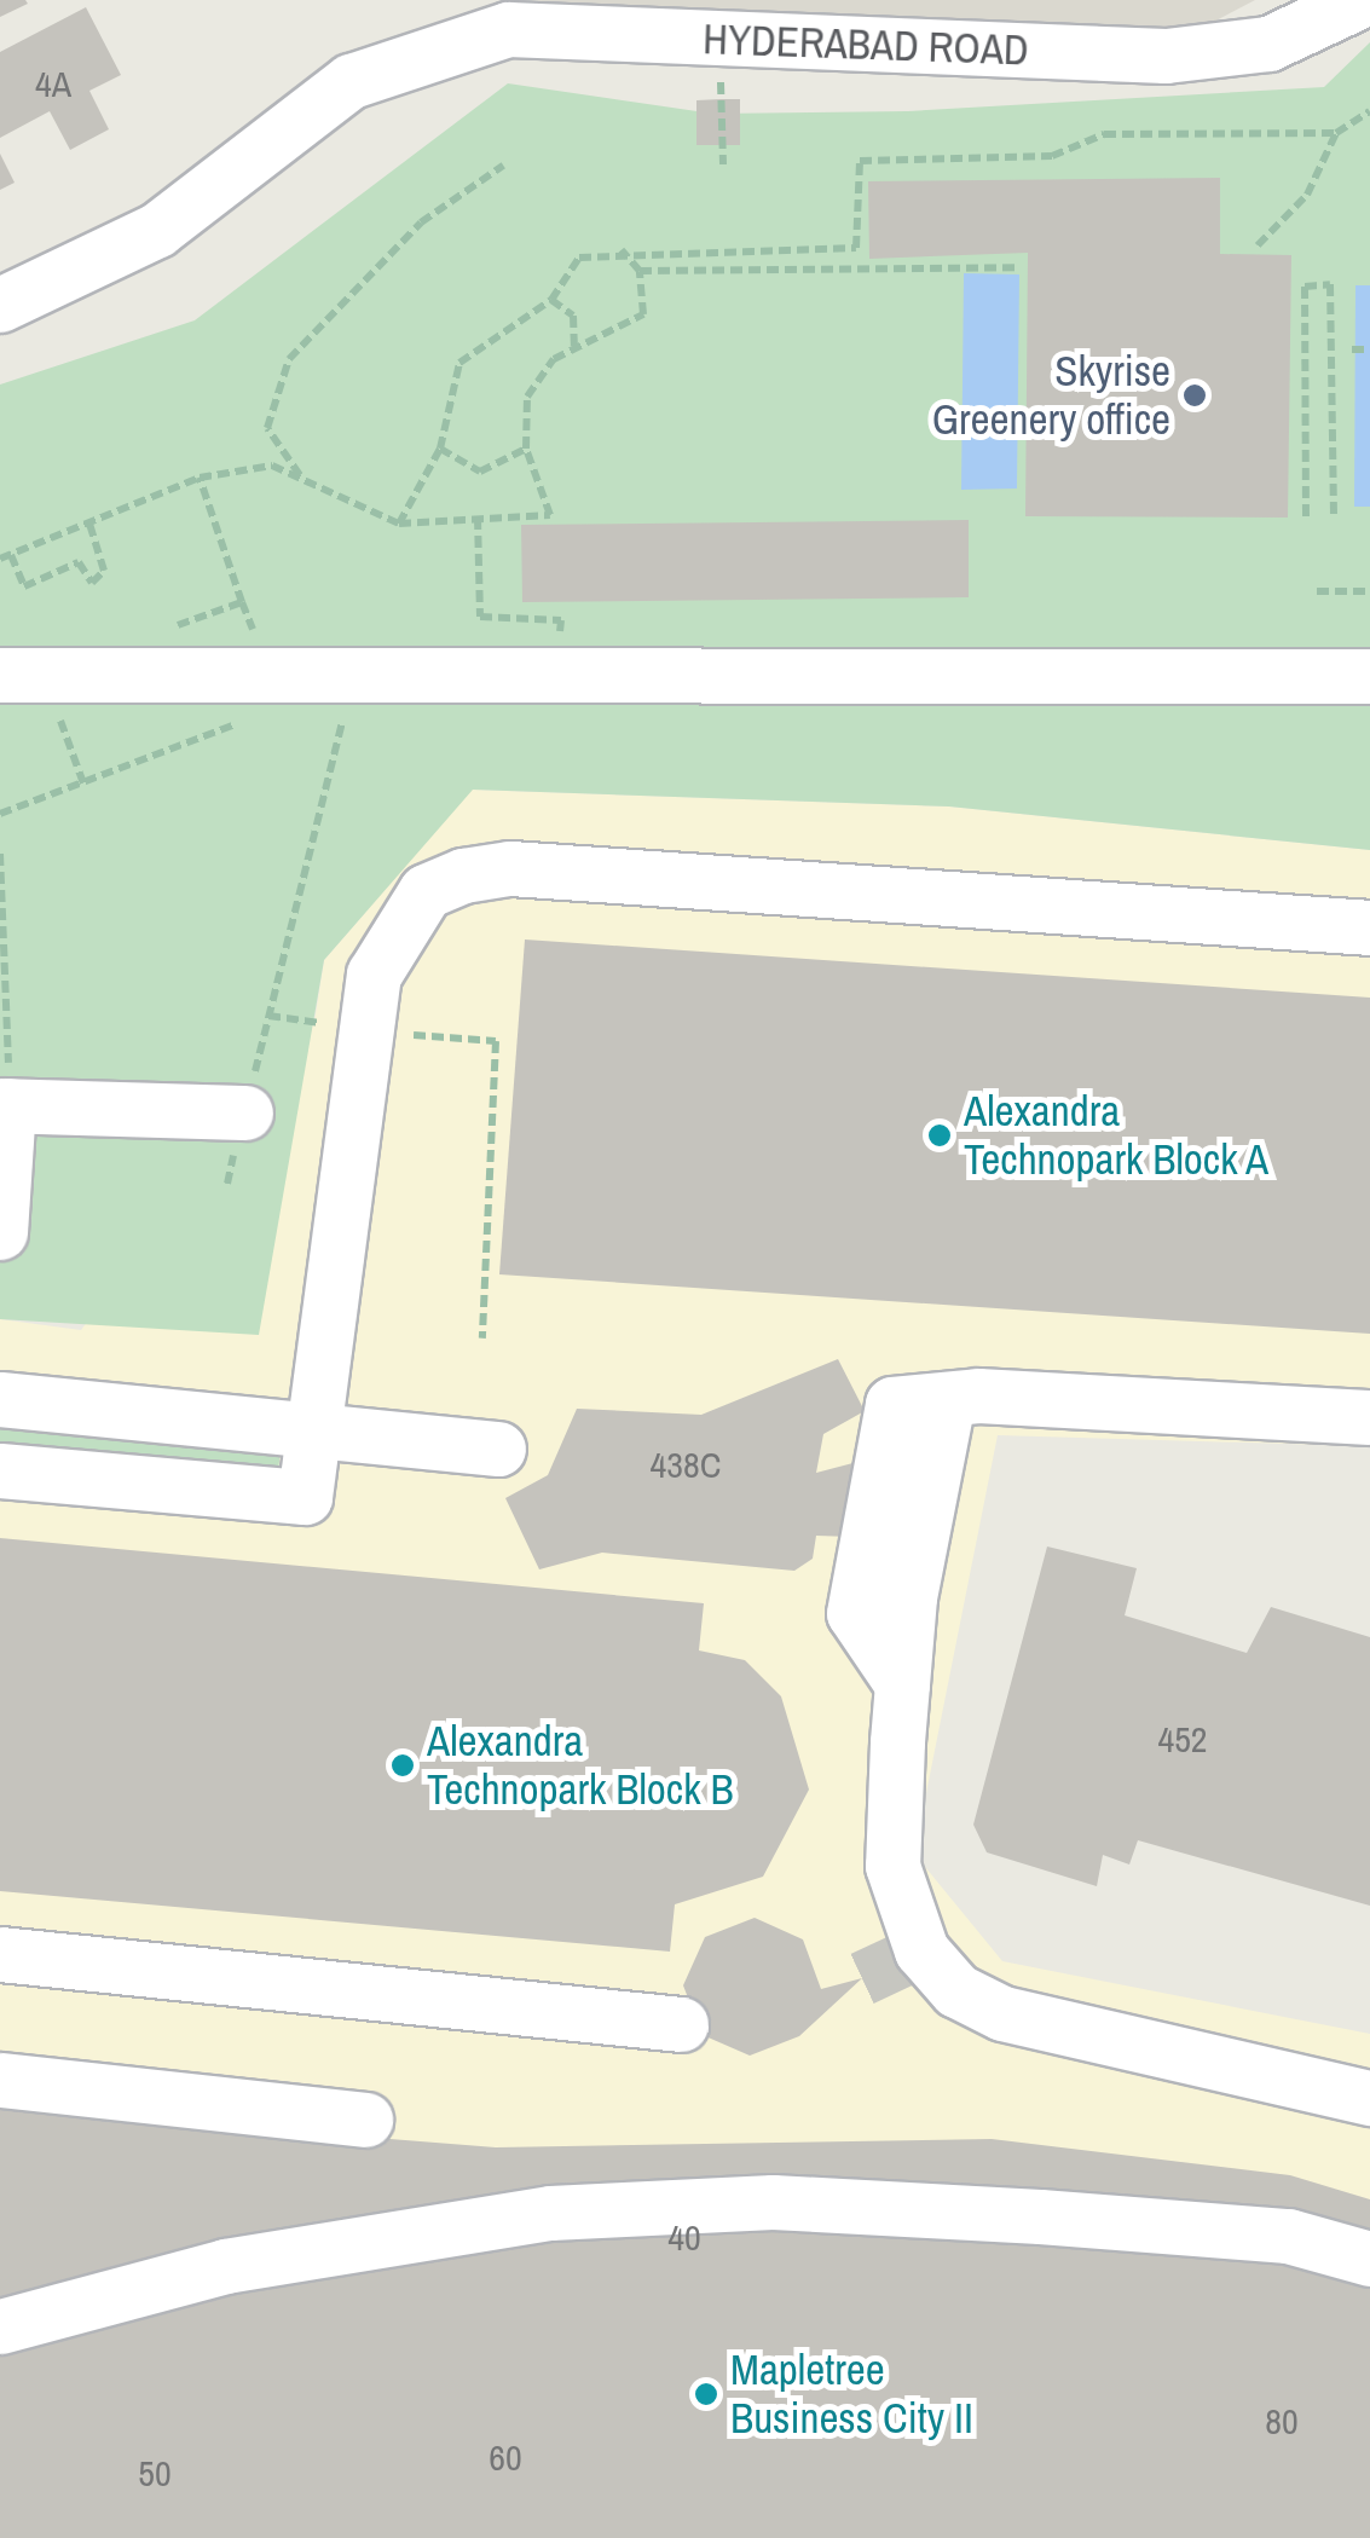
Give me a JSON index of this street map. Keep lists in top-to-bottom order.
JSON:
{
  "streets": {
    "street": ["HYDERABAD ROAD"]
  },
  "places": [
    "Skyrise Greenery office",
    "Alexandra Technopark Block A",
    "Alexandra Technopark Block B",
    "Mapletree Business City II"
  ],
  "house_numbers": [
    "4A",
    "438C",
    "452",
    "40",
    "80",
    "60",
    "50"
  ]
}
